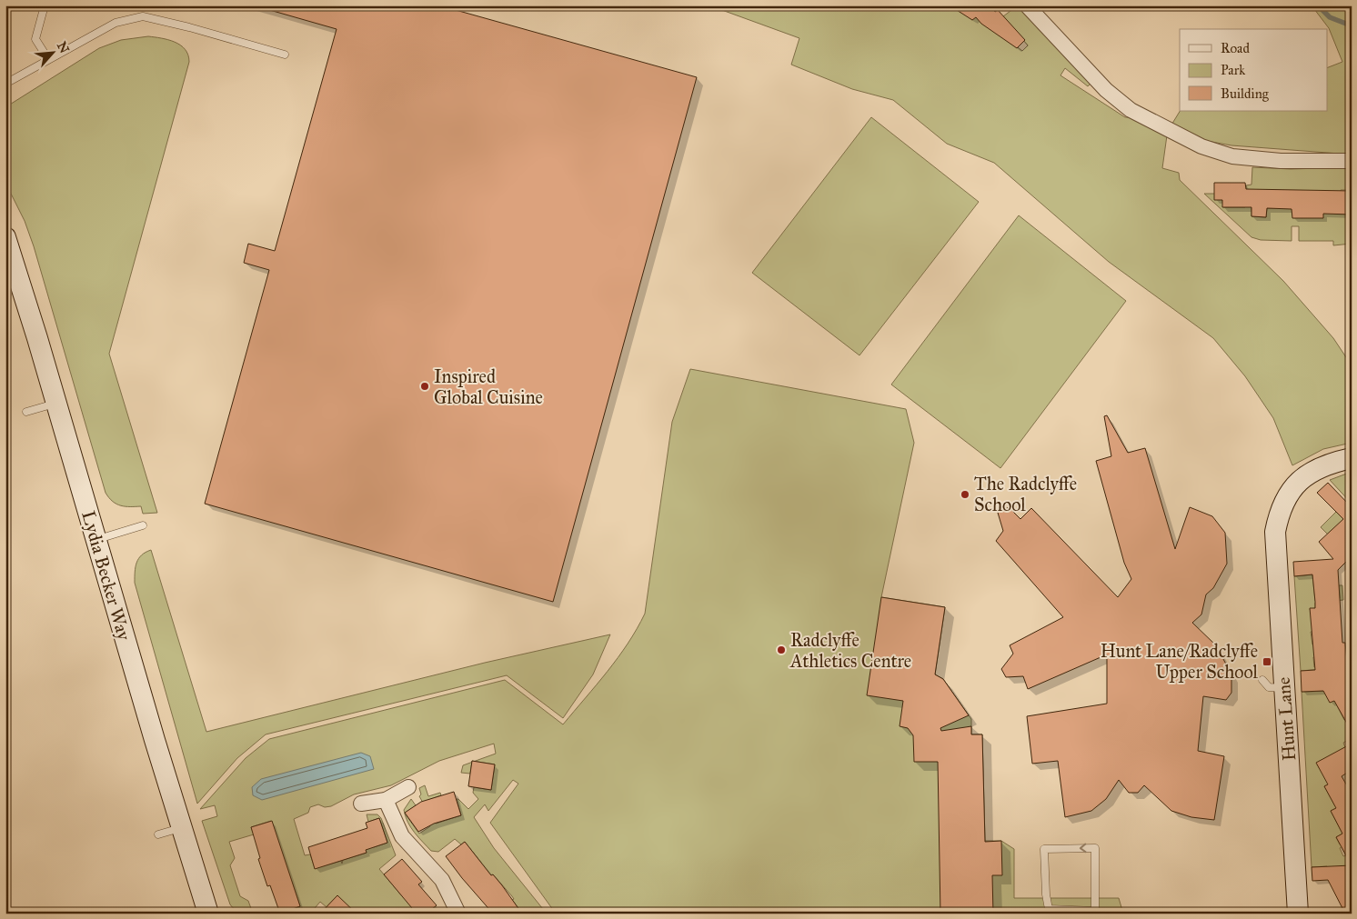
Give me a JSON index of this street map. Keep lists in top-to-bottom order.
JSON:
{
  "streets": {
    "street": ["Lydia Becker Way", "Hunt Lane"]
  },
  "places": {
    "other": ["Inspired Global Cuisine", "The Radclyffe School", "Radclyffe Athletics Centre"],
    "transit": ["Hunt Lane/Radclyffe Upper School"]
  },
  "legend": ["Road", "Park", "Building"],
  "north": "top right"
}
